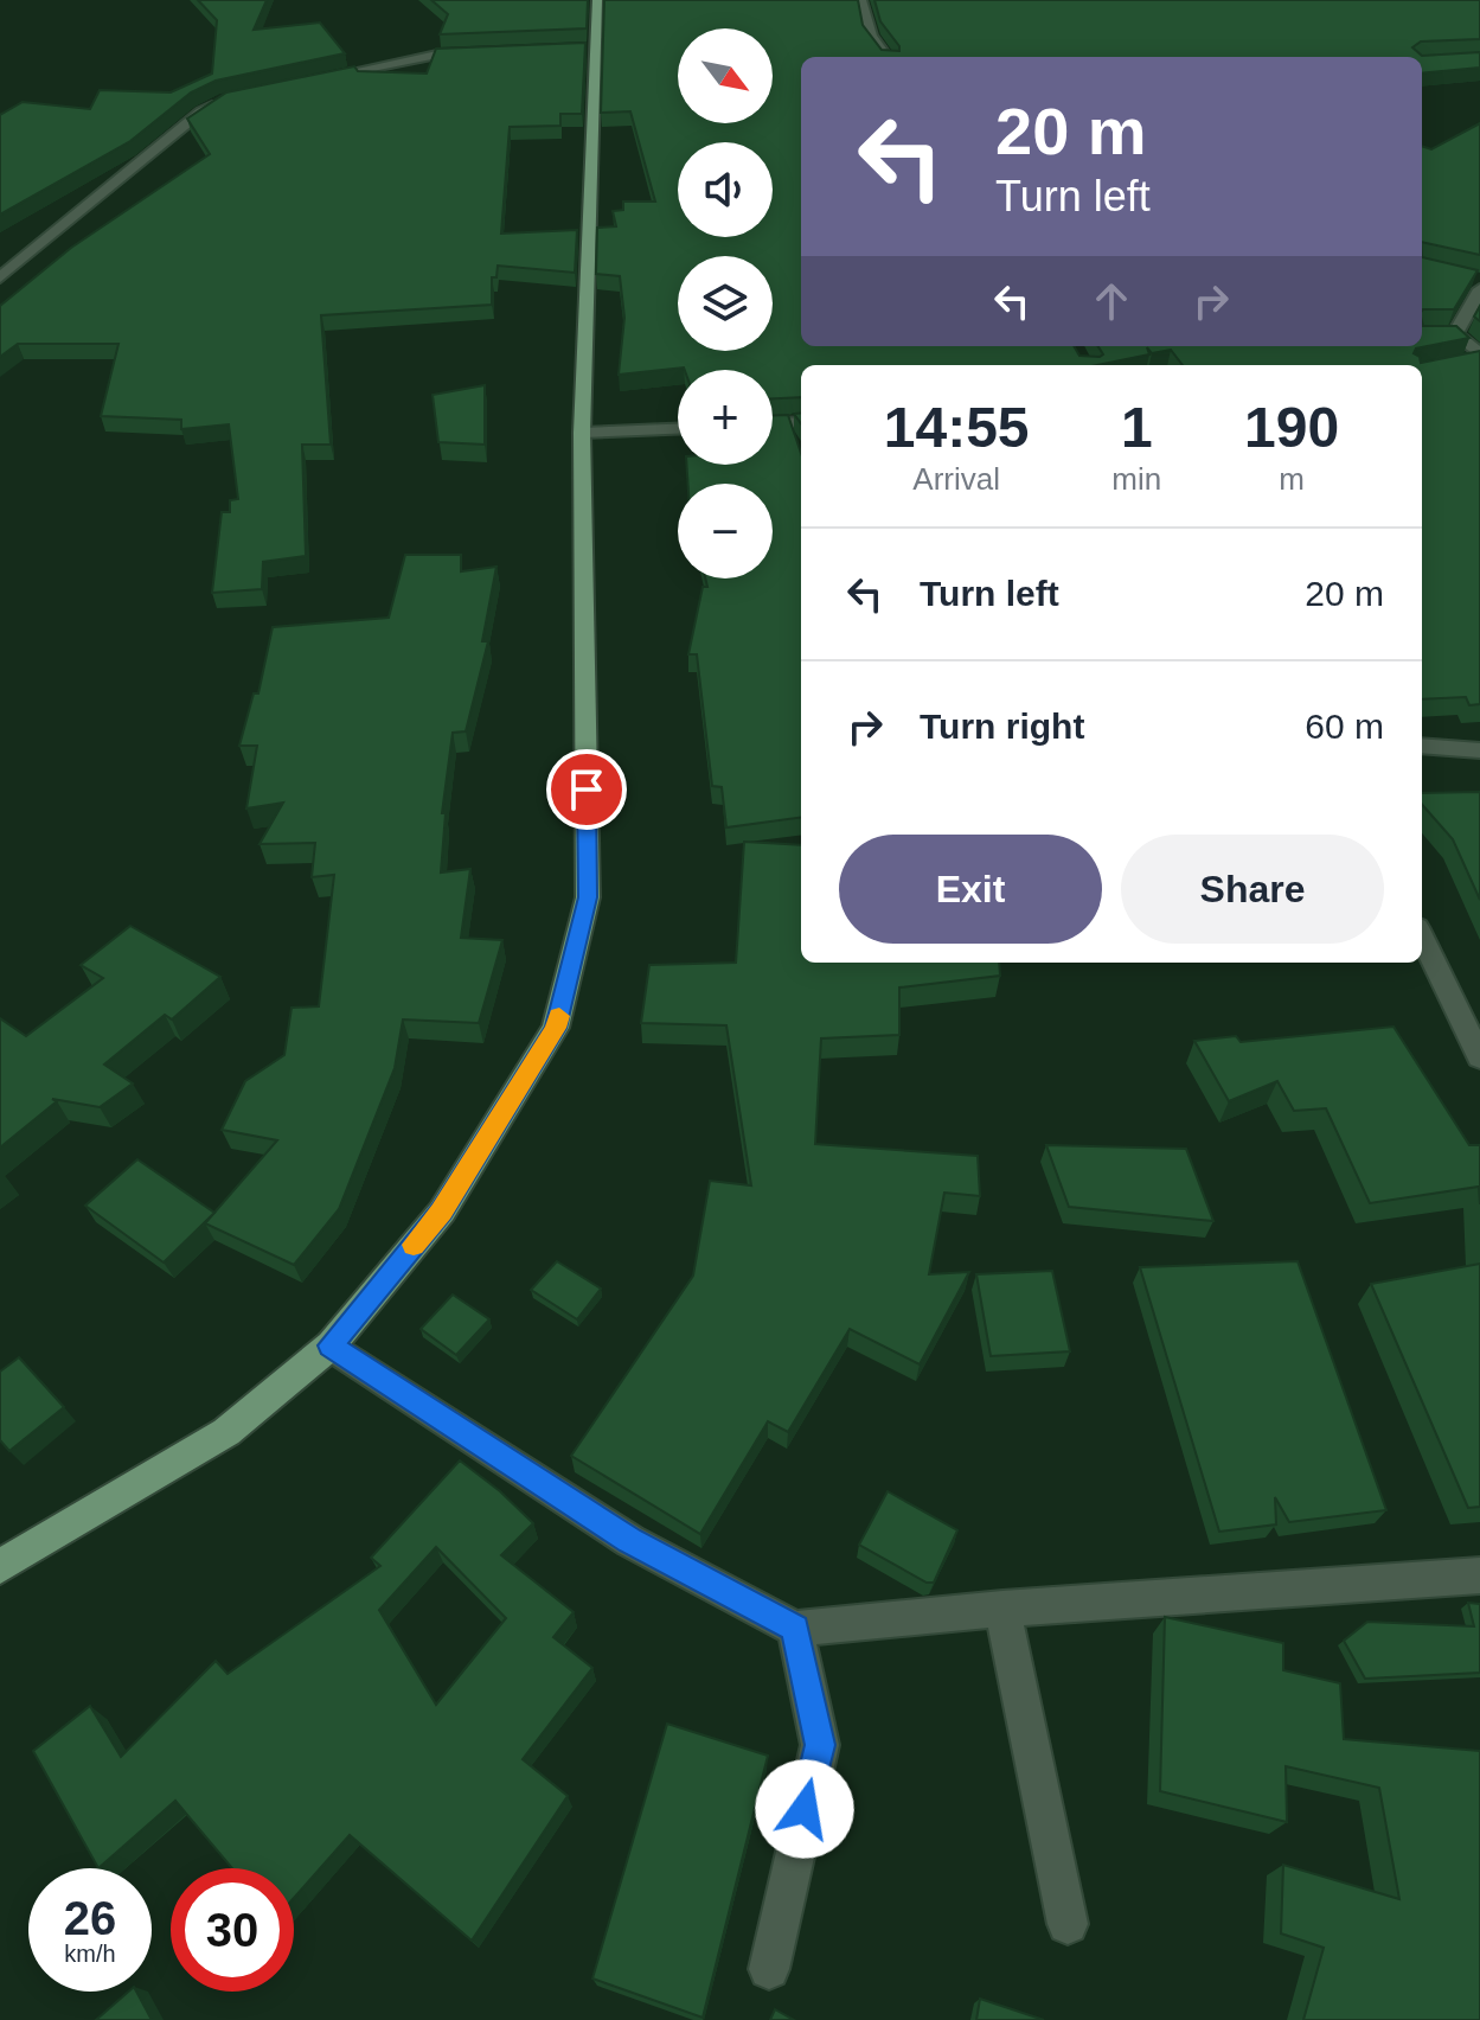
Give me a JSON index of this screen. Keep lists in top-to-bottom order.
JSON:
{
  "north": "bottom right",
  "page": {
    "map_buttons": ["+", "−"],
    "turn": ["20 m", "Turn left"],
    "eta": [
      "14:55",
      "Arrival",
      "1",
      "min",
      "190",
      "m"
    ],
    "list": [
      {
        "name": "Turn left",
        "value": "20 m"
      },
      {
        "name": "Turn right",
        "value": "60 m"
      }
    ],
    "buttons": ["Exit", "Share"],
    "speed": "26 km/h",
    "limit": "30"
  }
}
